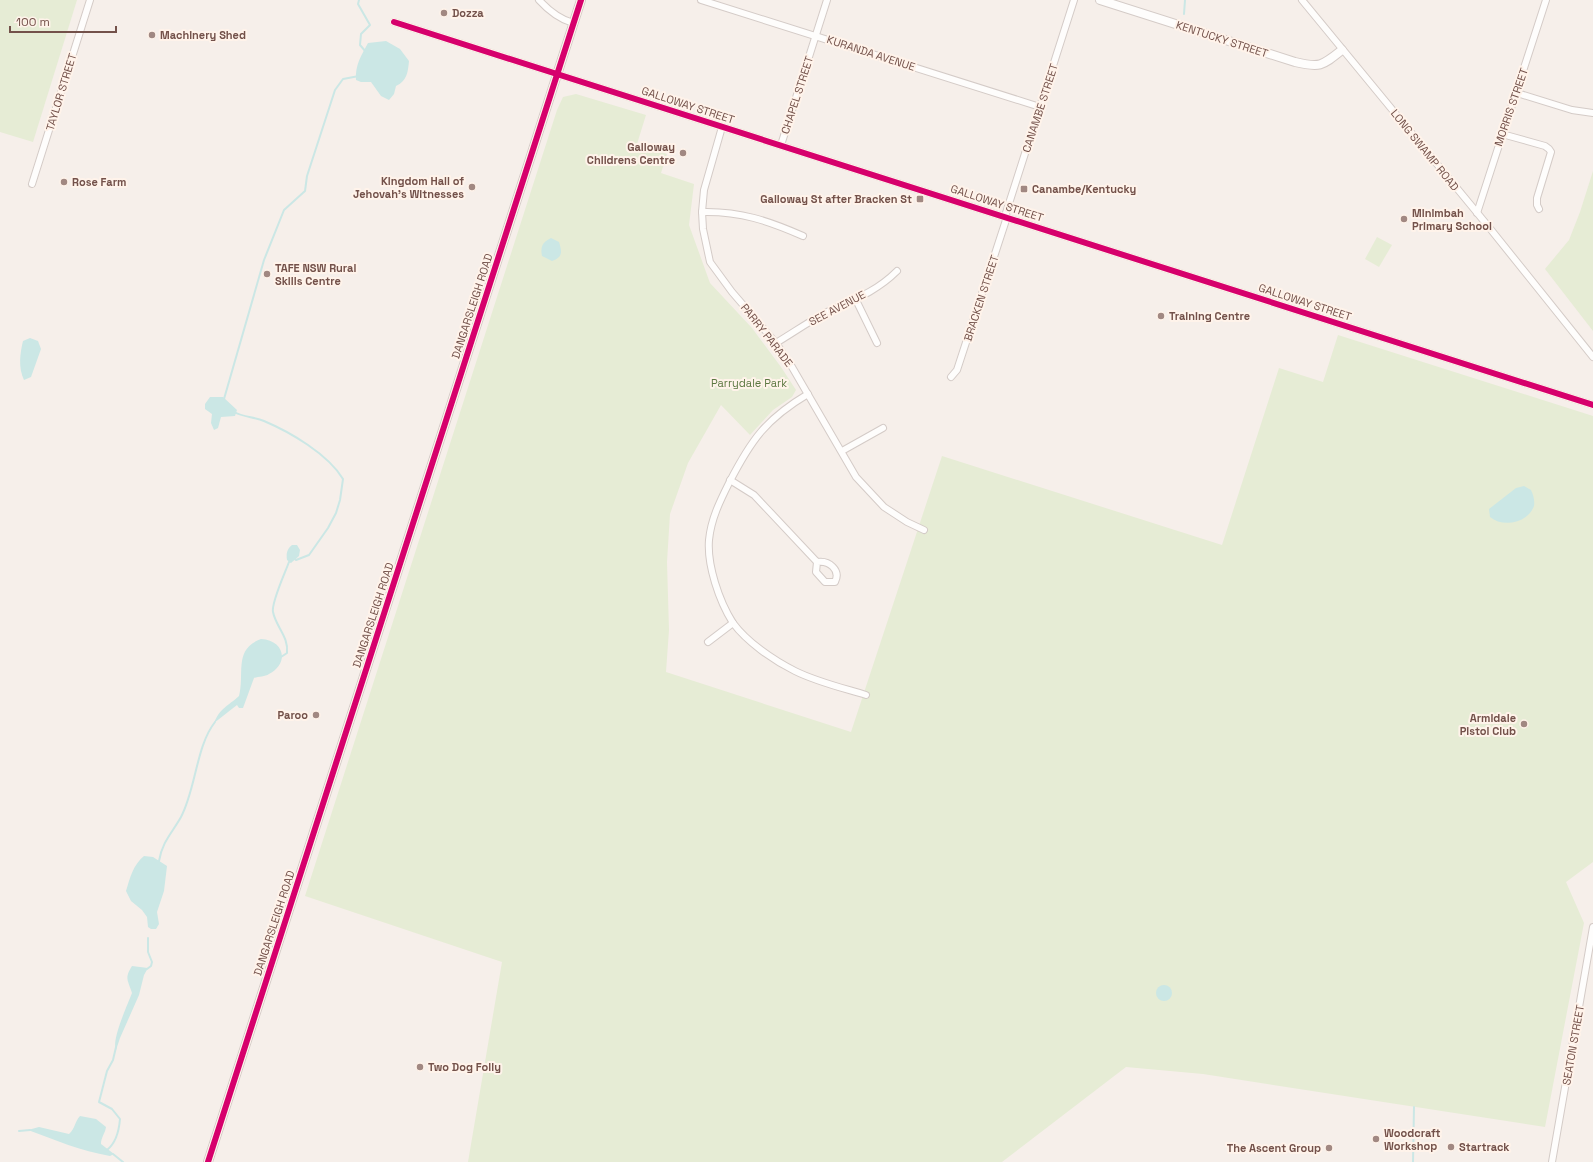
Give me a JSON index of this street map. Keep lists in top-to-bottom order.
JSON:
{
  "streets": {
    "street": [
      "KENTUCKY STREET",
      "KURANDA AVENUE",
      "TAYLOR STREET",
      "CHAPEL STREET",
      "GALLOWAY STREET",
      "MORRIS STREET",
      "CANAMBE STREET",
      "LONG SWAMP ROAD",
      "BRACKEN STREET",
      "DANGARSLEIGH ROAD",
      "SEE AVENUE",
      "PARRY PARADE",
      "SEATON STREET"
    ]
  },
  "crossings": [
    ["KENTUCKY STREET", "LONG SWAMP ROAD"],
    ["KURANDA AVENUE", "CHAPEL STREET"],
    ["KURANDA AVENUE", "CANAMBE STREET"],
    ["CHAPEL STREET", "GALLOWAY STREET"],
    ["GALLOWAY STREET", "CANAMBE STREET"],
    ["GALLOWAY STREET", "BRACKEN STREET"],
    ["GALLOWAY STREET", "DANGARSLEIGH ROAD"],
    ["GALLOWAY STREET", "PARRY PARADE"],
    ["MORRIS STREET", "LONG SWAMP ROAD"],
    ["CANAMBE STREET", "BRACKEN STREET"],
    ["SEE AVENUE", "PARRY PARADE"]
  ],
  "parks": ["Parrydale Park"],
  "places": {
    "other": [
      "Dozza",
      "Machinery Shed",
      "Galloway Childrens Centre",
      "Rose Farm",
      "Kingdom Hall of Jehovah's Witnesses",
      "Minimbah Primary School",
      "TAFE NSW Rural Skills Centre",
      "Training Centre",
      "Paroo",
      "Armidale Pistol Club",
      "Two Dog Folly",
      "Woodcraft Workshop",
      "Startrack",
      "The Ascent Group"
    ],
    "transit": ["Canambe/Kentucky", "Galloway St after Bracken St"]
  },
  "scale_bar": "100 m"
}
